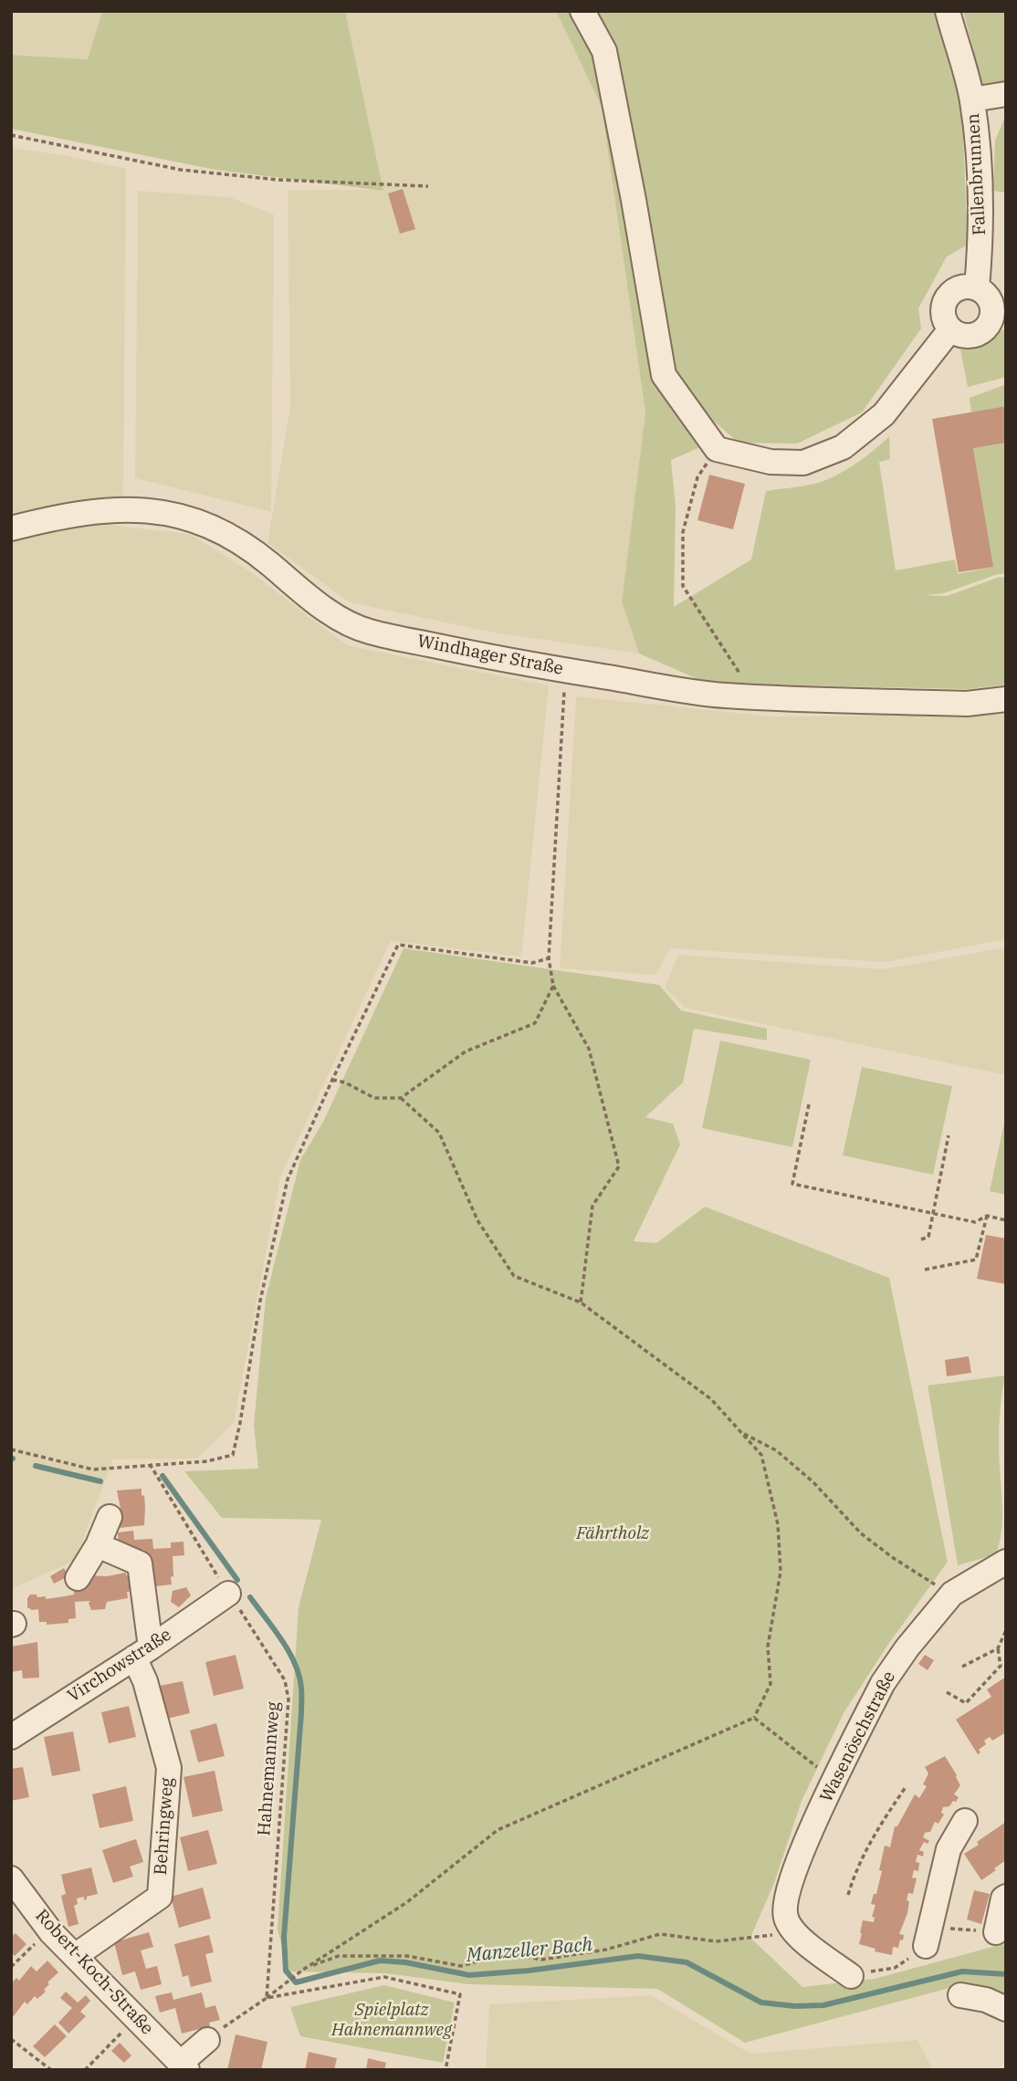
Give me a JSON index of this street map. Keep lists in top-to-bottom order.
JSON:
{
  "streets": {
    "street": [
      "Fallenbrunnen",
      "Windhager Straße",
      "Virchowstraße",
      "Wasenöschstraße",
      "Behringweg",
      "Robert-Koch-Straße"
    ],
    "path": ["Hahnemannweg"]
  },
  "crossings": [
    ["Virchowstraße", "Hahnemannweg"],
    ["Virchowstraße", "Behringweg"],
    ["Behringweg", "Robert-Koch-Straße"]
  ],
  "water": ["Manzeller Bach"],
  "parks": ["Fährtholz", "Spielplatz Hahnemannweg"]
}
